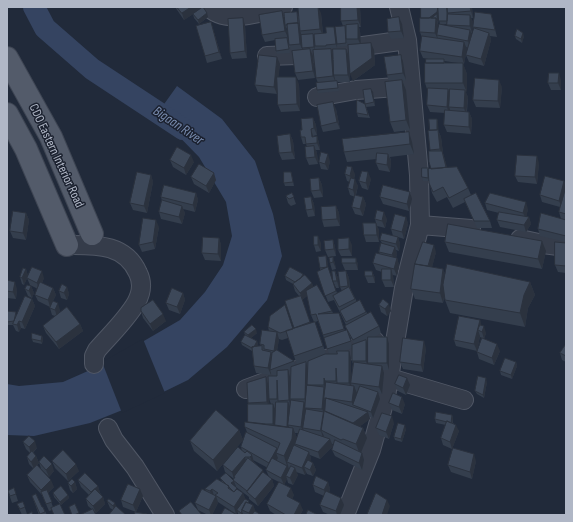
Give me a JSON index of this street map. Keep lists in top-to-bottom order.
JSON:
{
  "streets": {
    "main road": ["CDO Eastern Interior Road"]
  },
  "water": ["Bigaan River"]
}
